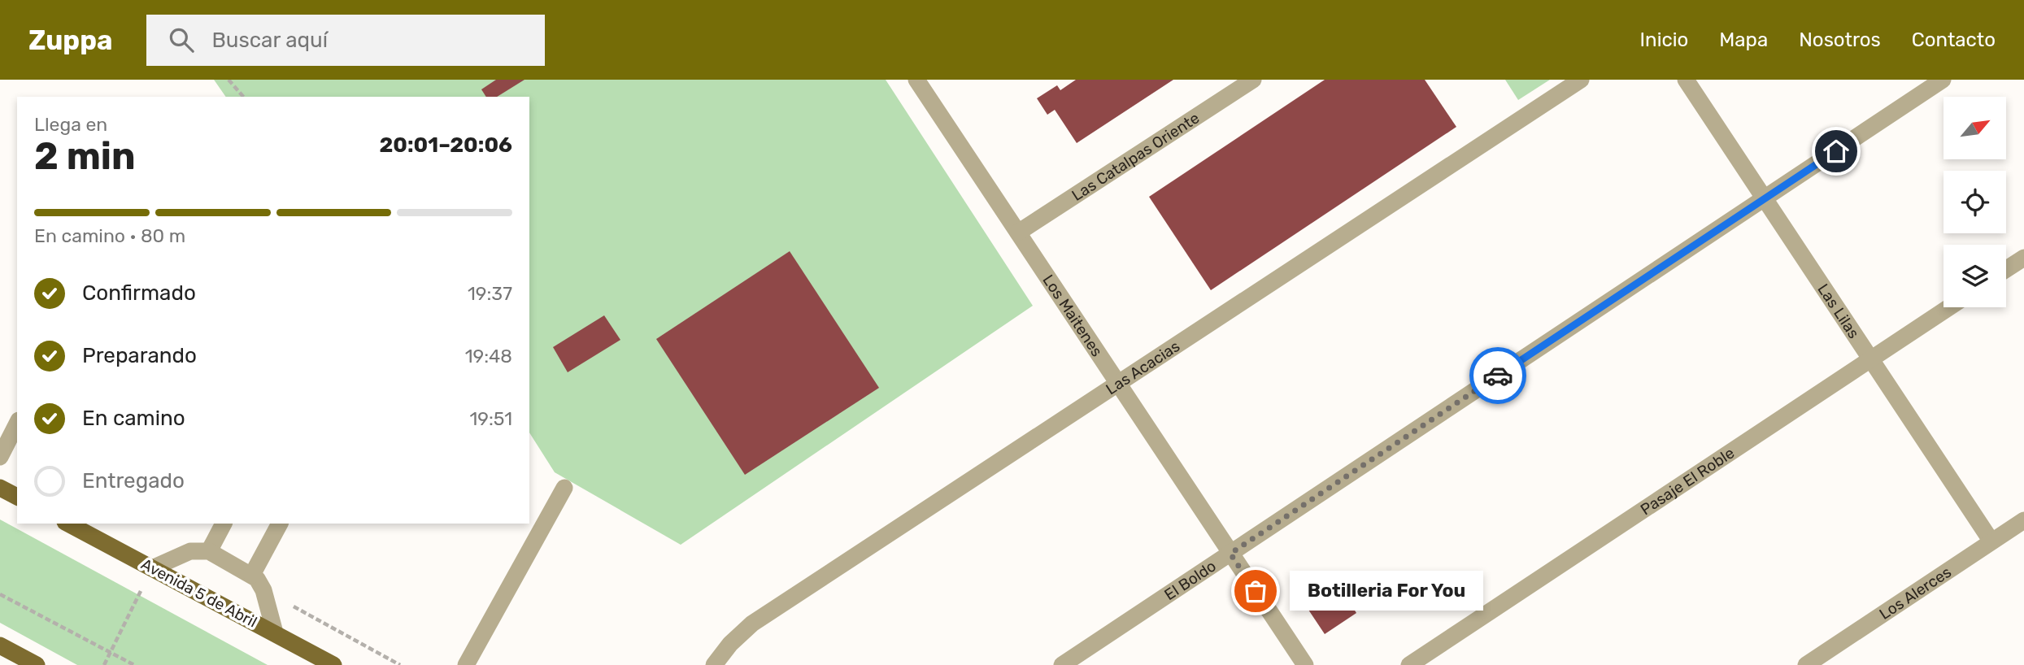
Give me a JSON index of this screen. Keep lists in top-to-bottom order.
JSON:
{
  "streets": {
    "main road": ["Avenida 5 de Abril"],
    "street": [
      "Las Catalpas Oriente",
      "Las Lilas",
      "Los Maitenes",
      "Las Acacias",
      "Pasaje El Roble",
      "El Boldo",
      "Los Alerces"
    ]
  },
  "crossings": [
    ["Las Catalpas Oriente", "Los Maitenes"],
    ["Las Lilas", "Pasaje El Roble"],
    ["Las Lilas", "El Boldo"],
    ["Las Lilas", "Los Alerces"],
    ["Los Maitenes", "Las Acacias"],
    ["Los Maitenes", "El Boldo"]
  ],
  "places": ["Botilleria For You"],
  "north": "top right",
  "page": {
    "header": "Zuppa",
    "search": "Buscar aquí",
    "nav": [
      "Inicio",
      "Mapa",
      "Nosotros",
      "Contacto"
    ],
    "heading": ["2 min", "Llega en", "20:01–20:06"],
    "bar": "En camino · 80 m",
    "list": [
      ["Confirmado", "19:37"],
      ["Preparando", "19:48"],
      ["En camino", "19:51"],
      "Entregado"
    ],
    "bubble": "Botilleria For You"
  }
}
